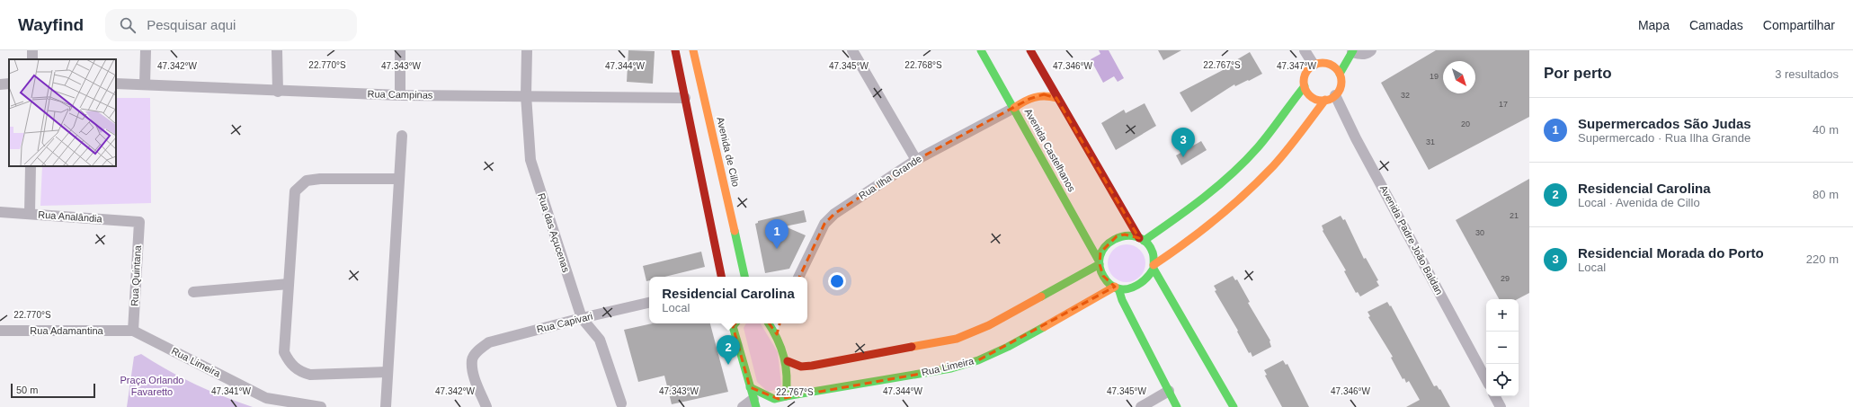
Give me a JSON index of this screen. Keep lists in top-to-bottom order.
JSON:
{
  "streets": {
    "main road": ["Avenida Castelhanos", "Avenida de Cillo", "Rua Limeira"],
    "street": [
      "Rua Campinas",
      "Rua Ilha Grande",
      "Rua Analândia",
      "Rua das Açucenas",
      "Avenida Padre João Baldan",
      "Rua Quintana",
      "Rua Capivari",
      "Rua Adamantina"
    ]
  },
  "crossings": [
    ["Rua Campinas", "Rua das Açucenas"],
    ["Avenida Castelhanos", "Rua Ilha Grande"],
    ["Avenida Castelhanos", "Rua Limeira"],
    ["Rua Analândia", "Rua Quintana"],
    ["Rua das Açucenas", "Rua Capivari"],
    ["Rua Quintana", "Rua Adamantina"],
    ["Rua Quintana", "Rua Limeira"],
    ["Rua Adamantina", "Rua Limeira"]
  ],
  "parks": ["Praça Orlando Favaretto"],
  "house_numbers": [
    "19",
    "32",
    "17",
    "20",
    "31",
    "21",
    "30",
    "29"
  ],
  "scale_bar": "50 m",
  "north": "bottom right",
  "page": {
    "header": "Wayfind",
    "search": "Pesquisar aqui",
    "nav": ["Mapa", "Camadas", "Compartilhar"],
    "heading": ["Por perto", "3 resultados"],
    "list": [
      {
        "mark": "1",
        "name": "Supermercados São Judas",
        "note": "Supermercado · Rua Ilha Grande",
        "value": "40 m"
      },
      {
        "mark": "2",
        "name": "Residencial Carolina",
        "note": "Local · Avenida de Cillo",
        "value": "80 m"
      },
      {
        "mark": "3",
        "name": "Residencial Morada do Porto",
        "note": "Local",
        "value": "220 m"
      }
    ],
    "pins": ["3", "1", "2"],
    "popup": ["Residencial Carolina", "Local"],
    "map_buttons": ["+", "−"],
    "scale": "50 m"
  },
  "coordinates": [
    "22.770°S",
    "22.768°S",
    "22.767°S",
    "47.342°W",
    "47.343°W",
    "47.344°W",
    "47.345°W",
    "47.347°W",
    "47.346°W",
    "47.341°W"
  ]
}
